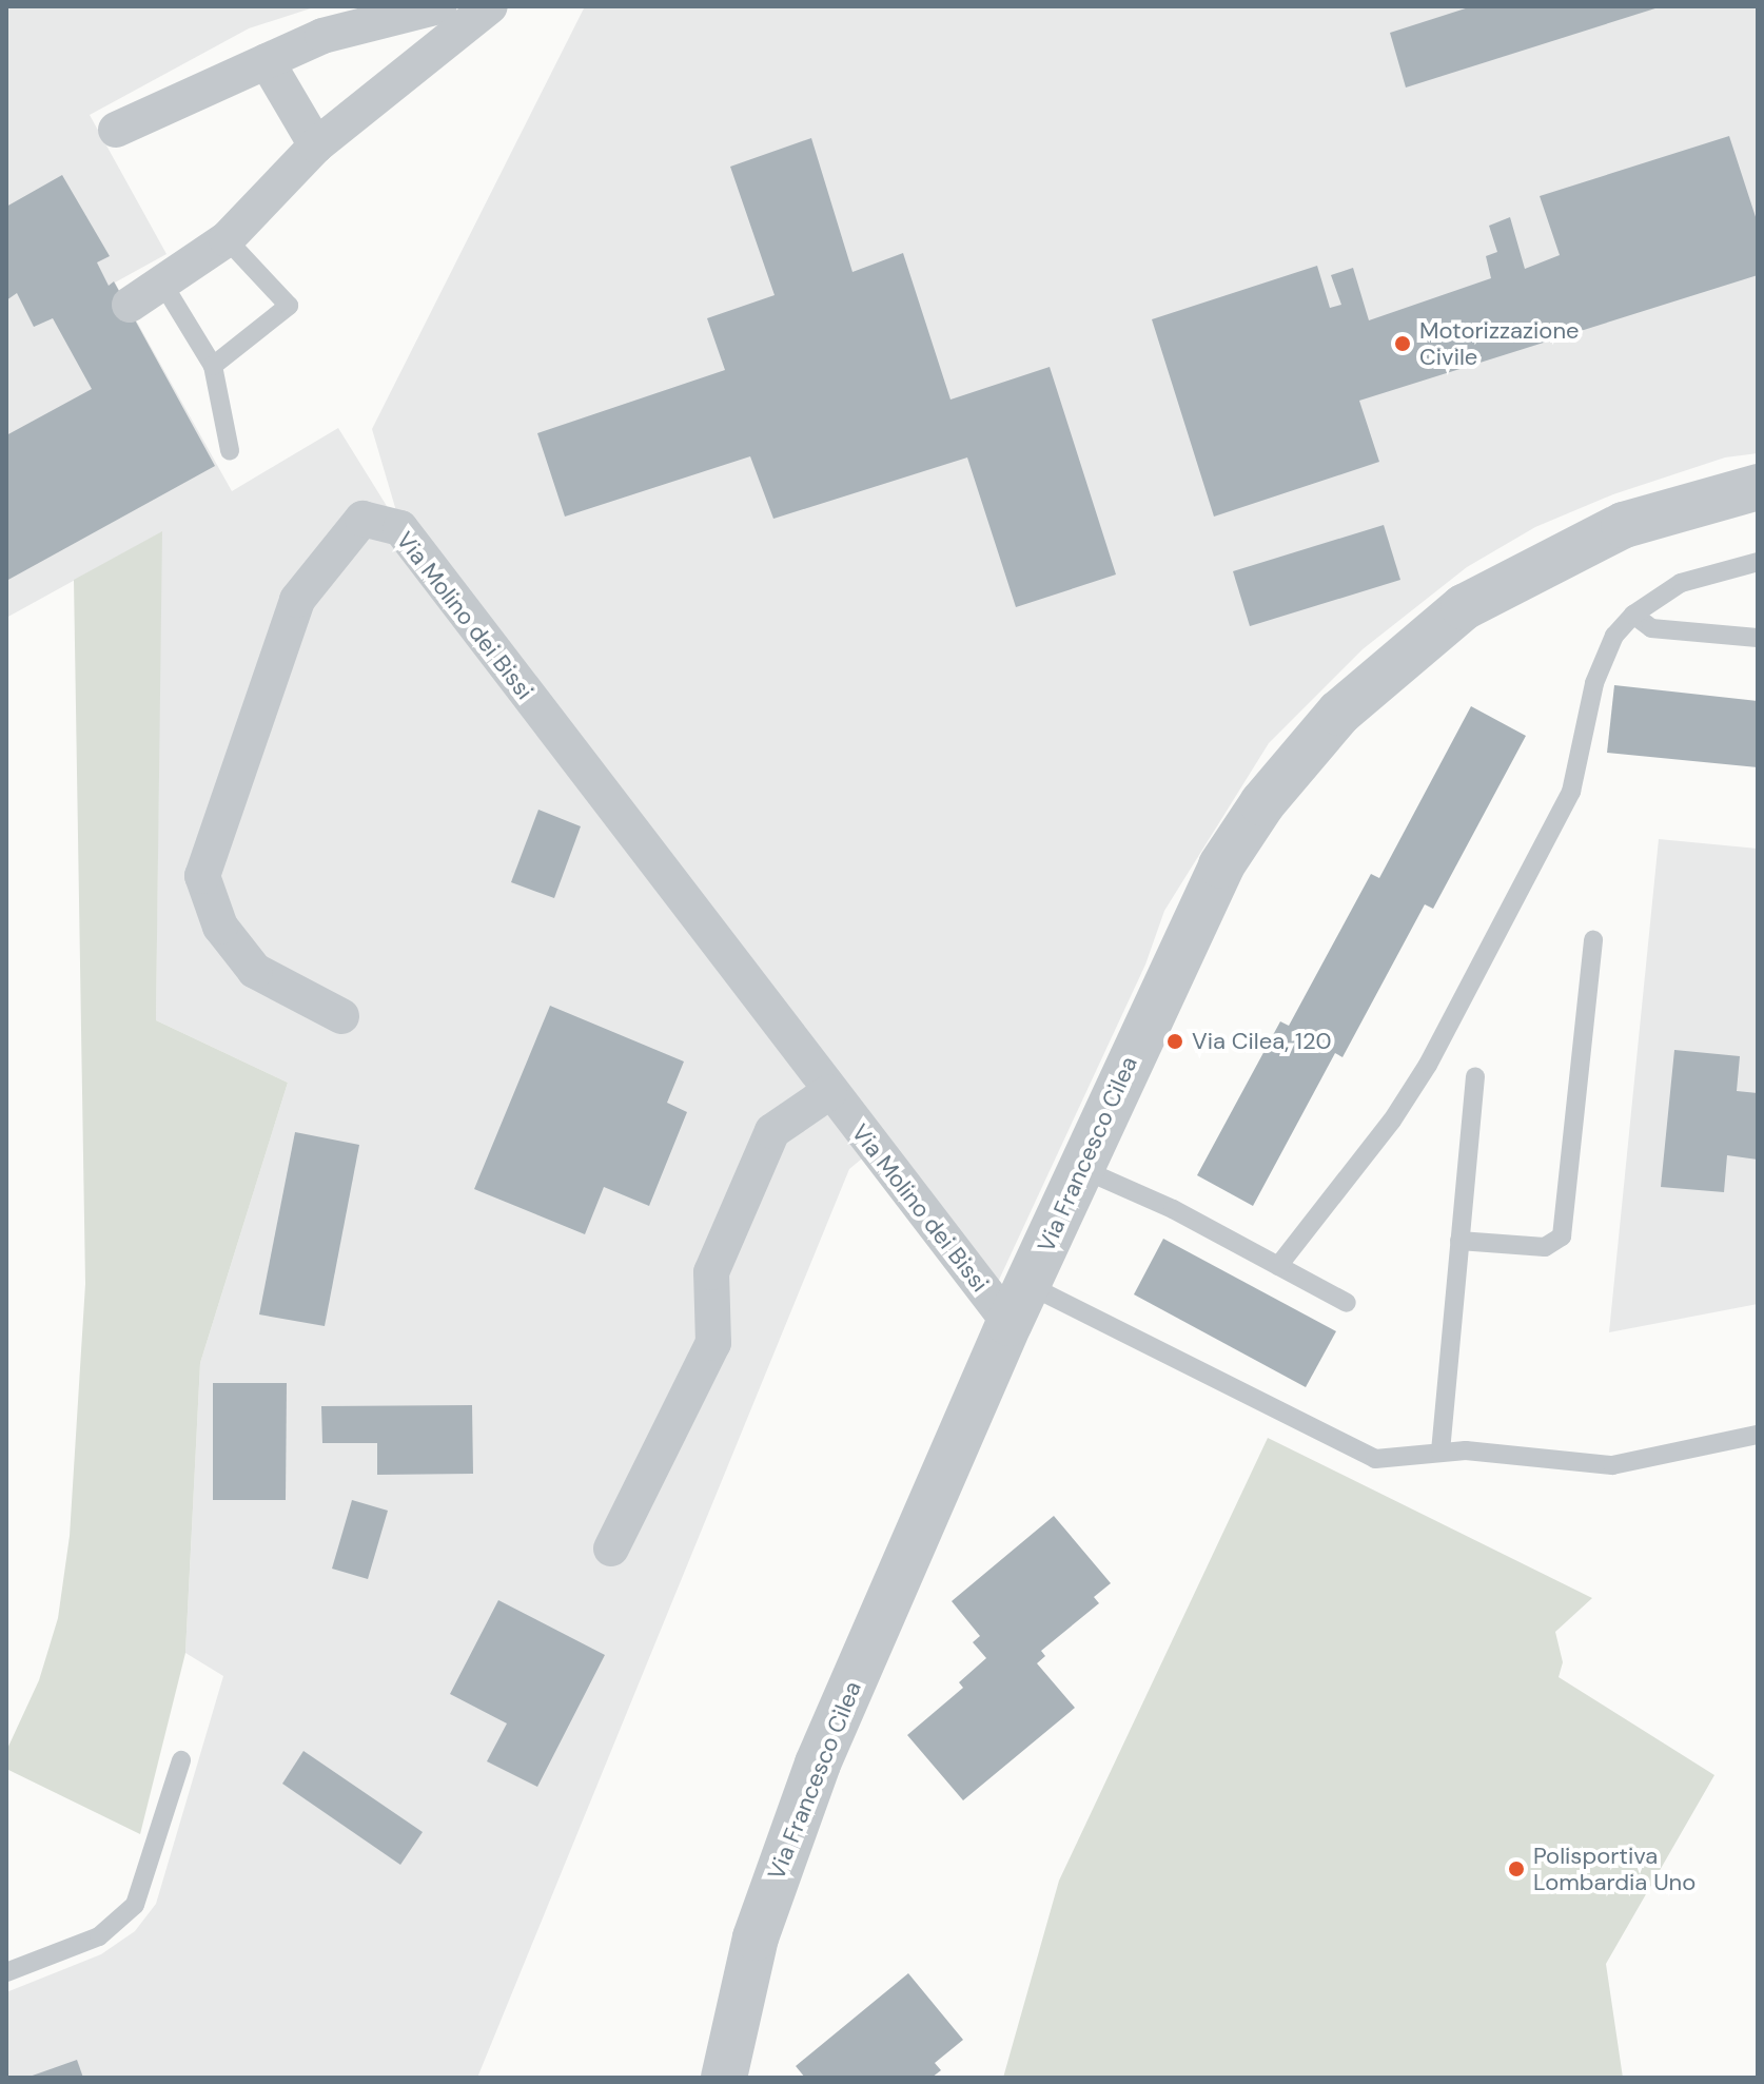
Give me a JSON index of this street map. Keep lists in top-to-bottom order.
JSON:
{
  "streets": {
    "street": ["Via Molino dei Bissi", "Via Francesco Cilea"]
  },
  "crossings": [
    ["Via Molino dei Bissi", "Via Francesco Cilea"]
  ],
  "places": ["Motorizzazione Civile", "Via Cilea, 120", "Polisportiva Lombardia Uno"]
}
